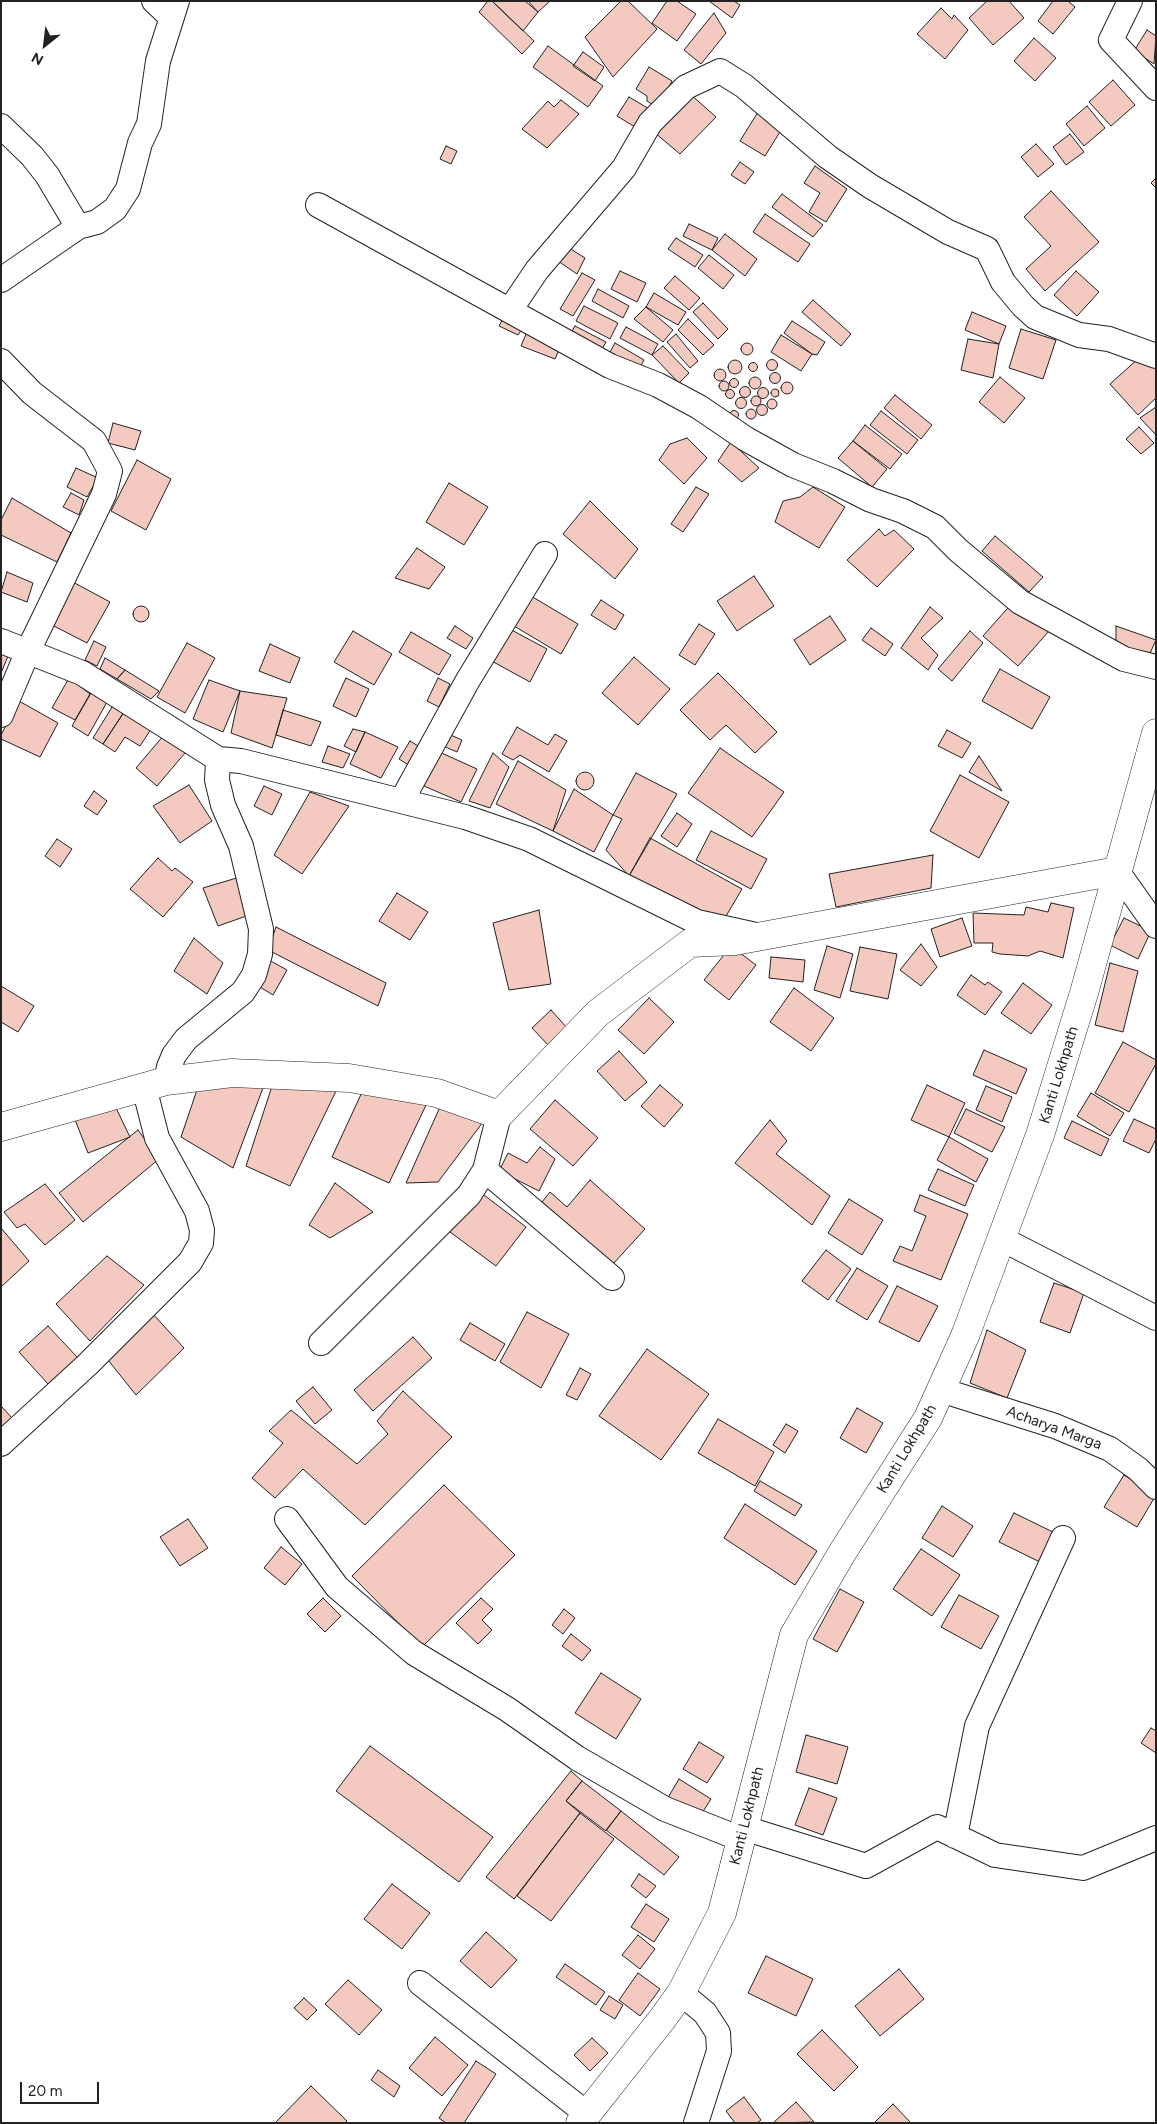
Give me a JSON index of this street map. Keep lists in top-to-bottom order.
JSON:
{
  "streets": {
    "main road": ["Kanti Lokhpath"],
    "street": ["Acharya Marga"]
  },
  "crossings": [
    ["Kanti Lokhpath", "Acharya Marga"]
  ],
  "scale_bar": "20 m",
  "north": "bottom left"
}
